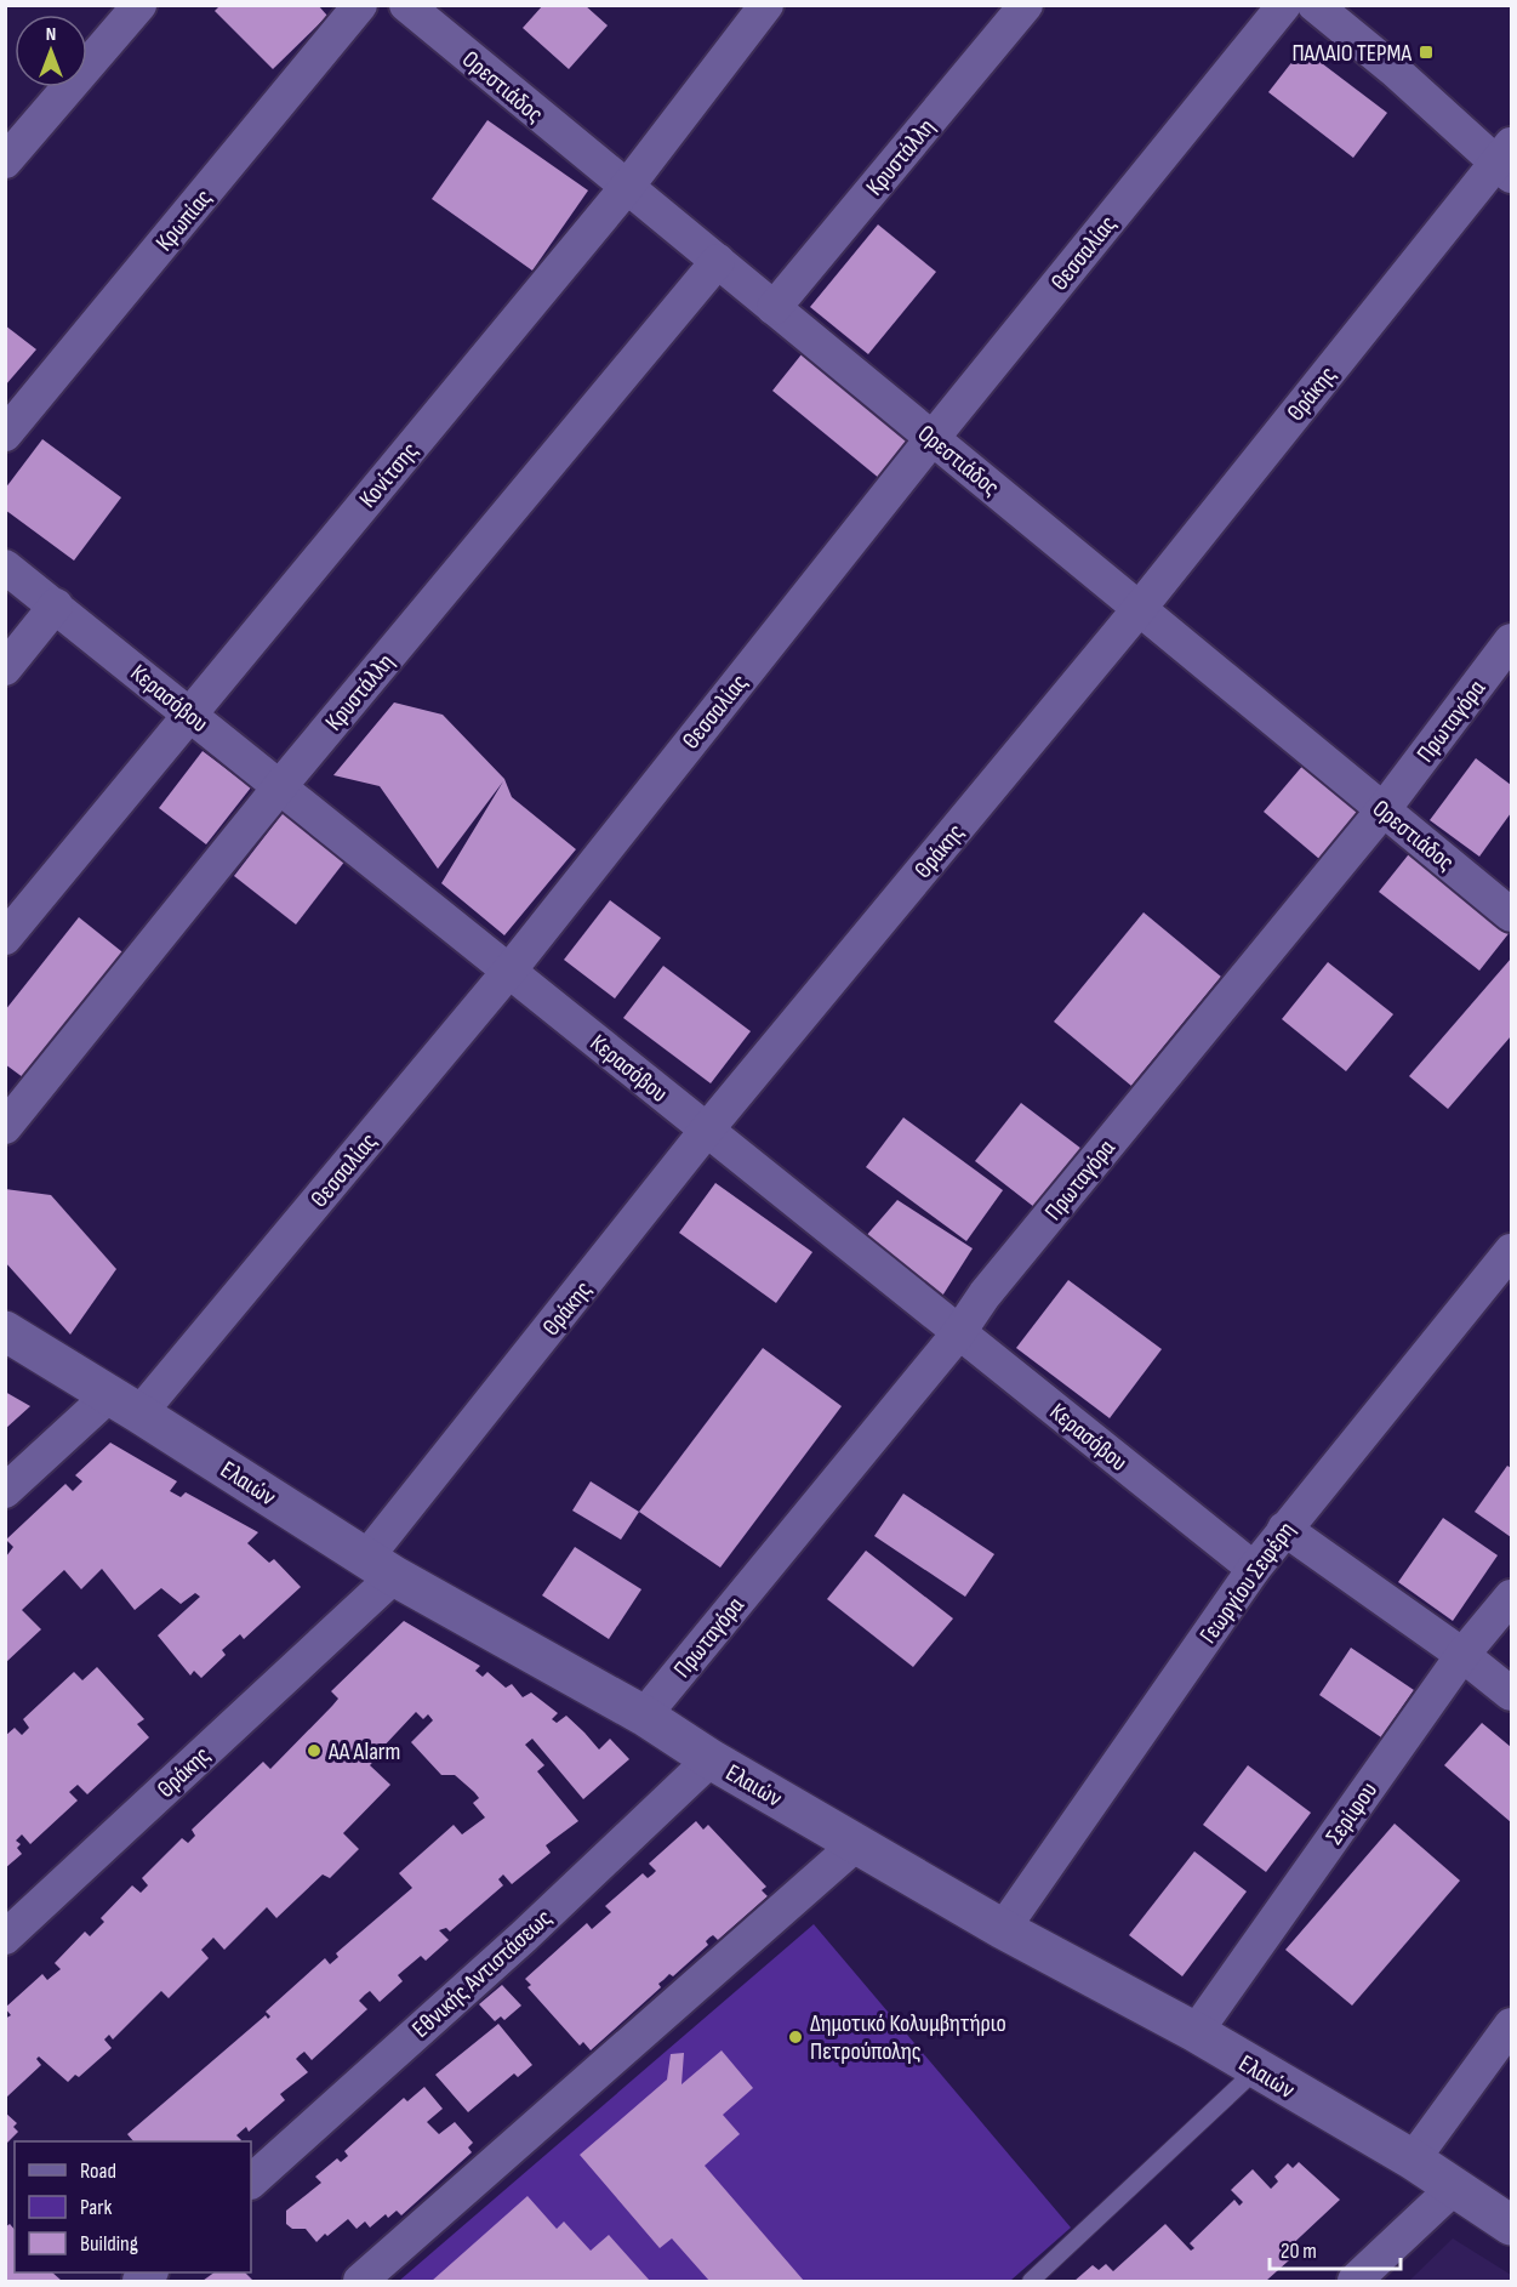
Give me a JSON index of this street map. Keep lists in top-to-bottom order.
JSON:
{
  "streets": {
    "street": [
      "Ορεστιάδος",
      "Κρυστάλλη",
      "Κρωπίας",
      "Θεσσαλίας",
      "Θράκης",
      "Κονίτσης",
      "Κερασόβου",
      "Πρωταγόρα",
      "Ελαιών",
      "Γεωργίου Σεφέρη",
      "Σερίφου",
      "Εθνικής Αντιστάσεως"
    ]
  },
  "crossings": [
    ["Ορεστιάδος", "Κρυστάλλη"],
    ["Ορεστιάδος", "Θεσσαλίας"],
    ["Ορεστιάδος", "Θράκης"],
    ["Ορεστιάδος", "Κονίτσης"],
    ["Ορεστιάδος", "Πρωταγόρα"],
    ["Κρυστάλλη", "Κερασόβου"],
    ["Θεσσαλίας", "Κερασόβου"],
    ["Θεσσαλίας", "Ελαιών"],
    ["Θράκης", "Κερασόβου"],
    ["Θράκης", "Ελαιών"],
    ["Κονίτσης", "Κερασόβου"],
    ["Κερασόβου", "Πρωταγόρα"],
    ["Κερασόβου", "Γεωργίου Σεφέρη"],
    ["Πρωταγόρα", "Ελαιών"],
    ["Ελαιών", "Γεωργίου Σεφέρη"],
    ["Ελαιών", "Σερίφου"],
    ["Ελαιών", "Εθνικής Αντιστάσεως"]
  ],
  "places": {
    "transit": ["ΠΑΛΑΙΟ ΤΕΡΜΑ"],
    "other": ["AA Alarm", "Δημοτικό Κολυμβητήριο Πετρούπολης"]
  },
  "legend": ["Road", "Park", "Building"],
  "scale_bar": "20 m",
  "north": "top"
}
